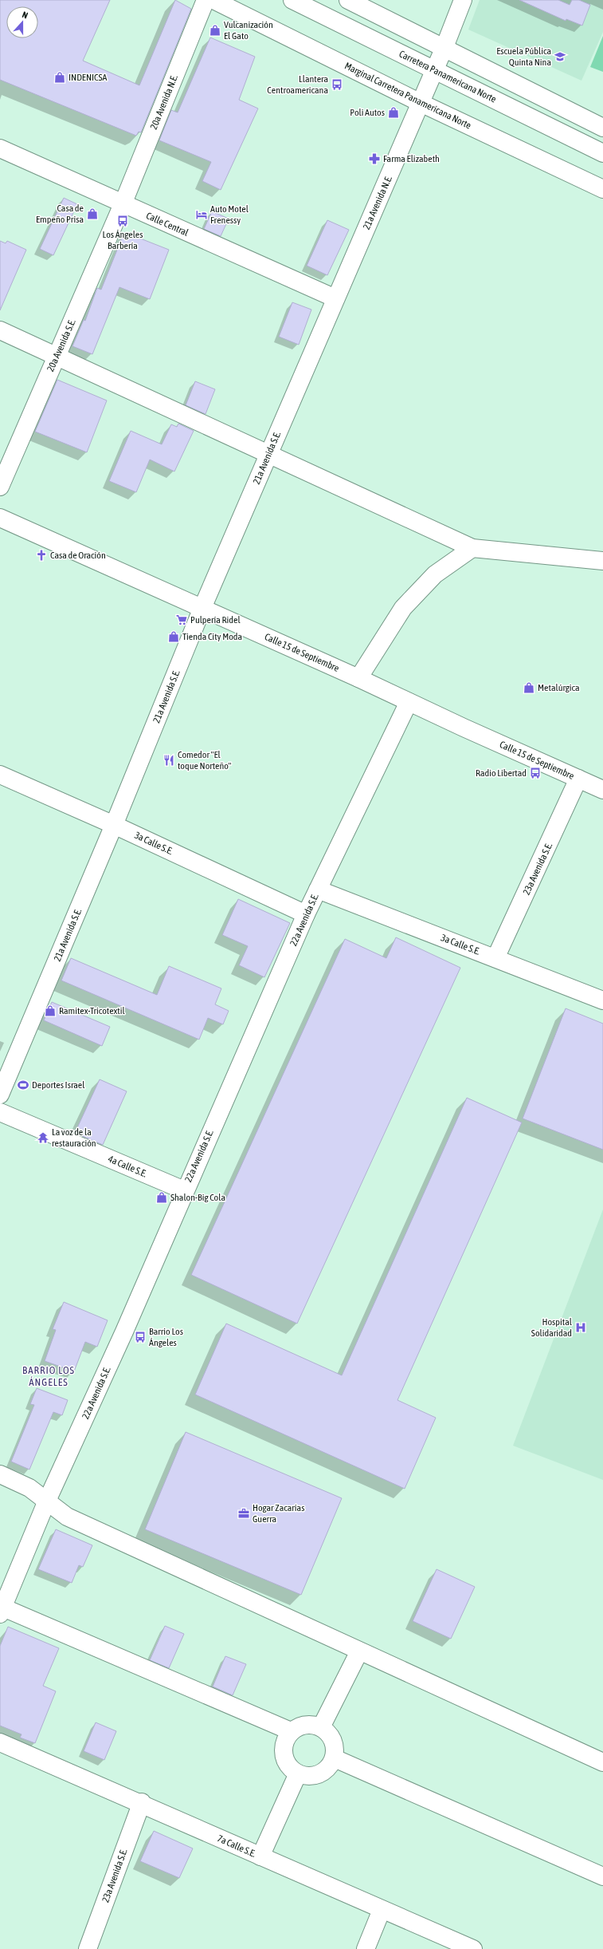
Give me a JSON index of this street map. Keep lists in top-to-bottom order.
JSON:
{
  "streets": {
    "main road": [
      "Carretera Panamericana Norte",
      "Marginal Carretera Panamericana Norte",
      "20a Avenida N.E.",
      "21a Avenida N.E.",
      "Calle Central",
      "20a Avenida S.E.",
      "21a Avenida S.E.",
      "Calle 15 de Septiembre",
      "3a Calle S.E.",
      "23a Avenida S.E.",
      "22a Avenida S.E.",
      "4a Calle S.E.",
      "7a Calle S.E."
    ]
  },
  "crossings": [
    ["Carretera Panamericana Norte", "21a Avenida N.E."],
    ["Marginal Carretera Panamericana Norte", "21a Avenida N.E."],
    ["20a Avenida N.E.", "Calle Central"],
    ["20a Avenida N.E.", "20a Avenida S.E."],
    ["21a Avenida N.E.", "Calle Central"],
    ["21a Avenida N.E.", "21a Avenida S.E."],
    ["Calle Central", "20a Avenida S.E."],
    ["Calle Central", "21a Avenida S.E."],
    ["21a Avenida S.E.", "Calle 15 de Septiembre"],
    ["21a Avenida S.E.", "3a Calle S.E."],
    ["Calle 15 de Septiembre", "23a Avenida S.E."],
    ["Calle 15 de Septiembre", "22a Avenida S.E."],
    ["3a Calle S.E.", "23a Avenida S.E."],
    ["3a Calle S.E.", "22a Avenida S.E."],
    ["23a Avenida S.E.", "7a Calle S.E."],
    ["22a Avenida S.E.", "4a Calle S.E."]
  ],
  "districts": ["BARRIO LOS ÁNGELES"],
  "places": {
    "shop": [
      "Vulcanización El Gato",
      "INDENICSA",
      "Poli Autos",
      "Casa de Empeño Prisa",
      "Tienda City Moda",
      "Metalúrgica",
      "Ramitex-Tricotextil",
      "Shalon-Big Cola"
    ],
    "school or university": ["Escuela Pública Quinta Nina"],
    "bus stop": [
      "Llantera Centroamericana",
      "Los Ángeles Barbería",
      "Radio Libertad",
      "Barrio Los Ángeles"
    ],
    "pharmacy": ["Farma Elizabeth"],
    "hotel": ["Auto Motel Frenessy"],
    "church": ["Casa de Oración"],
    "supermarket": ["Pulpería Ridel"],
    "restaurant": ["Comedor \"El toque Norteño\""],
    "sports": ["Deportes Israel"],
    "temple": ["La voz de la restauración"],
    "hospital": ["Hospital Solidaridad"],
    "office": ["Hogar Zacarías Guerra"]
  },
  "north": "top"
}
